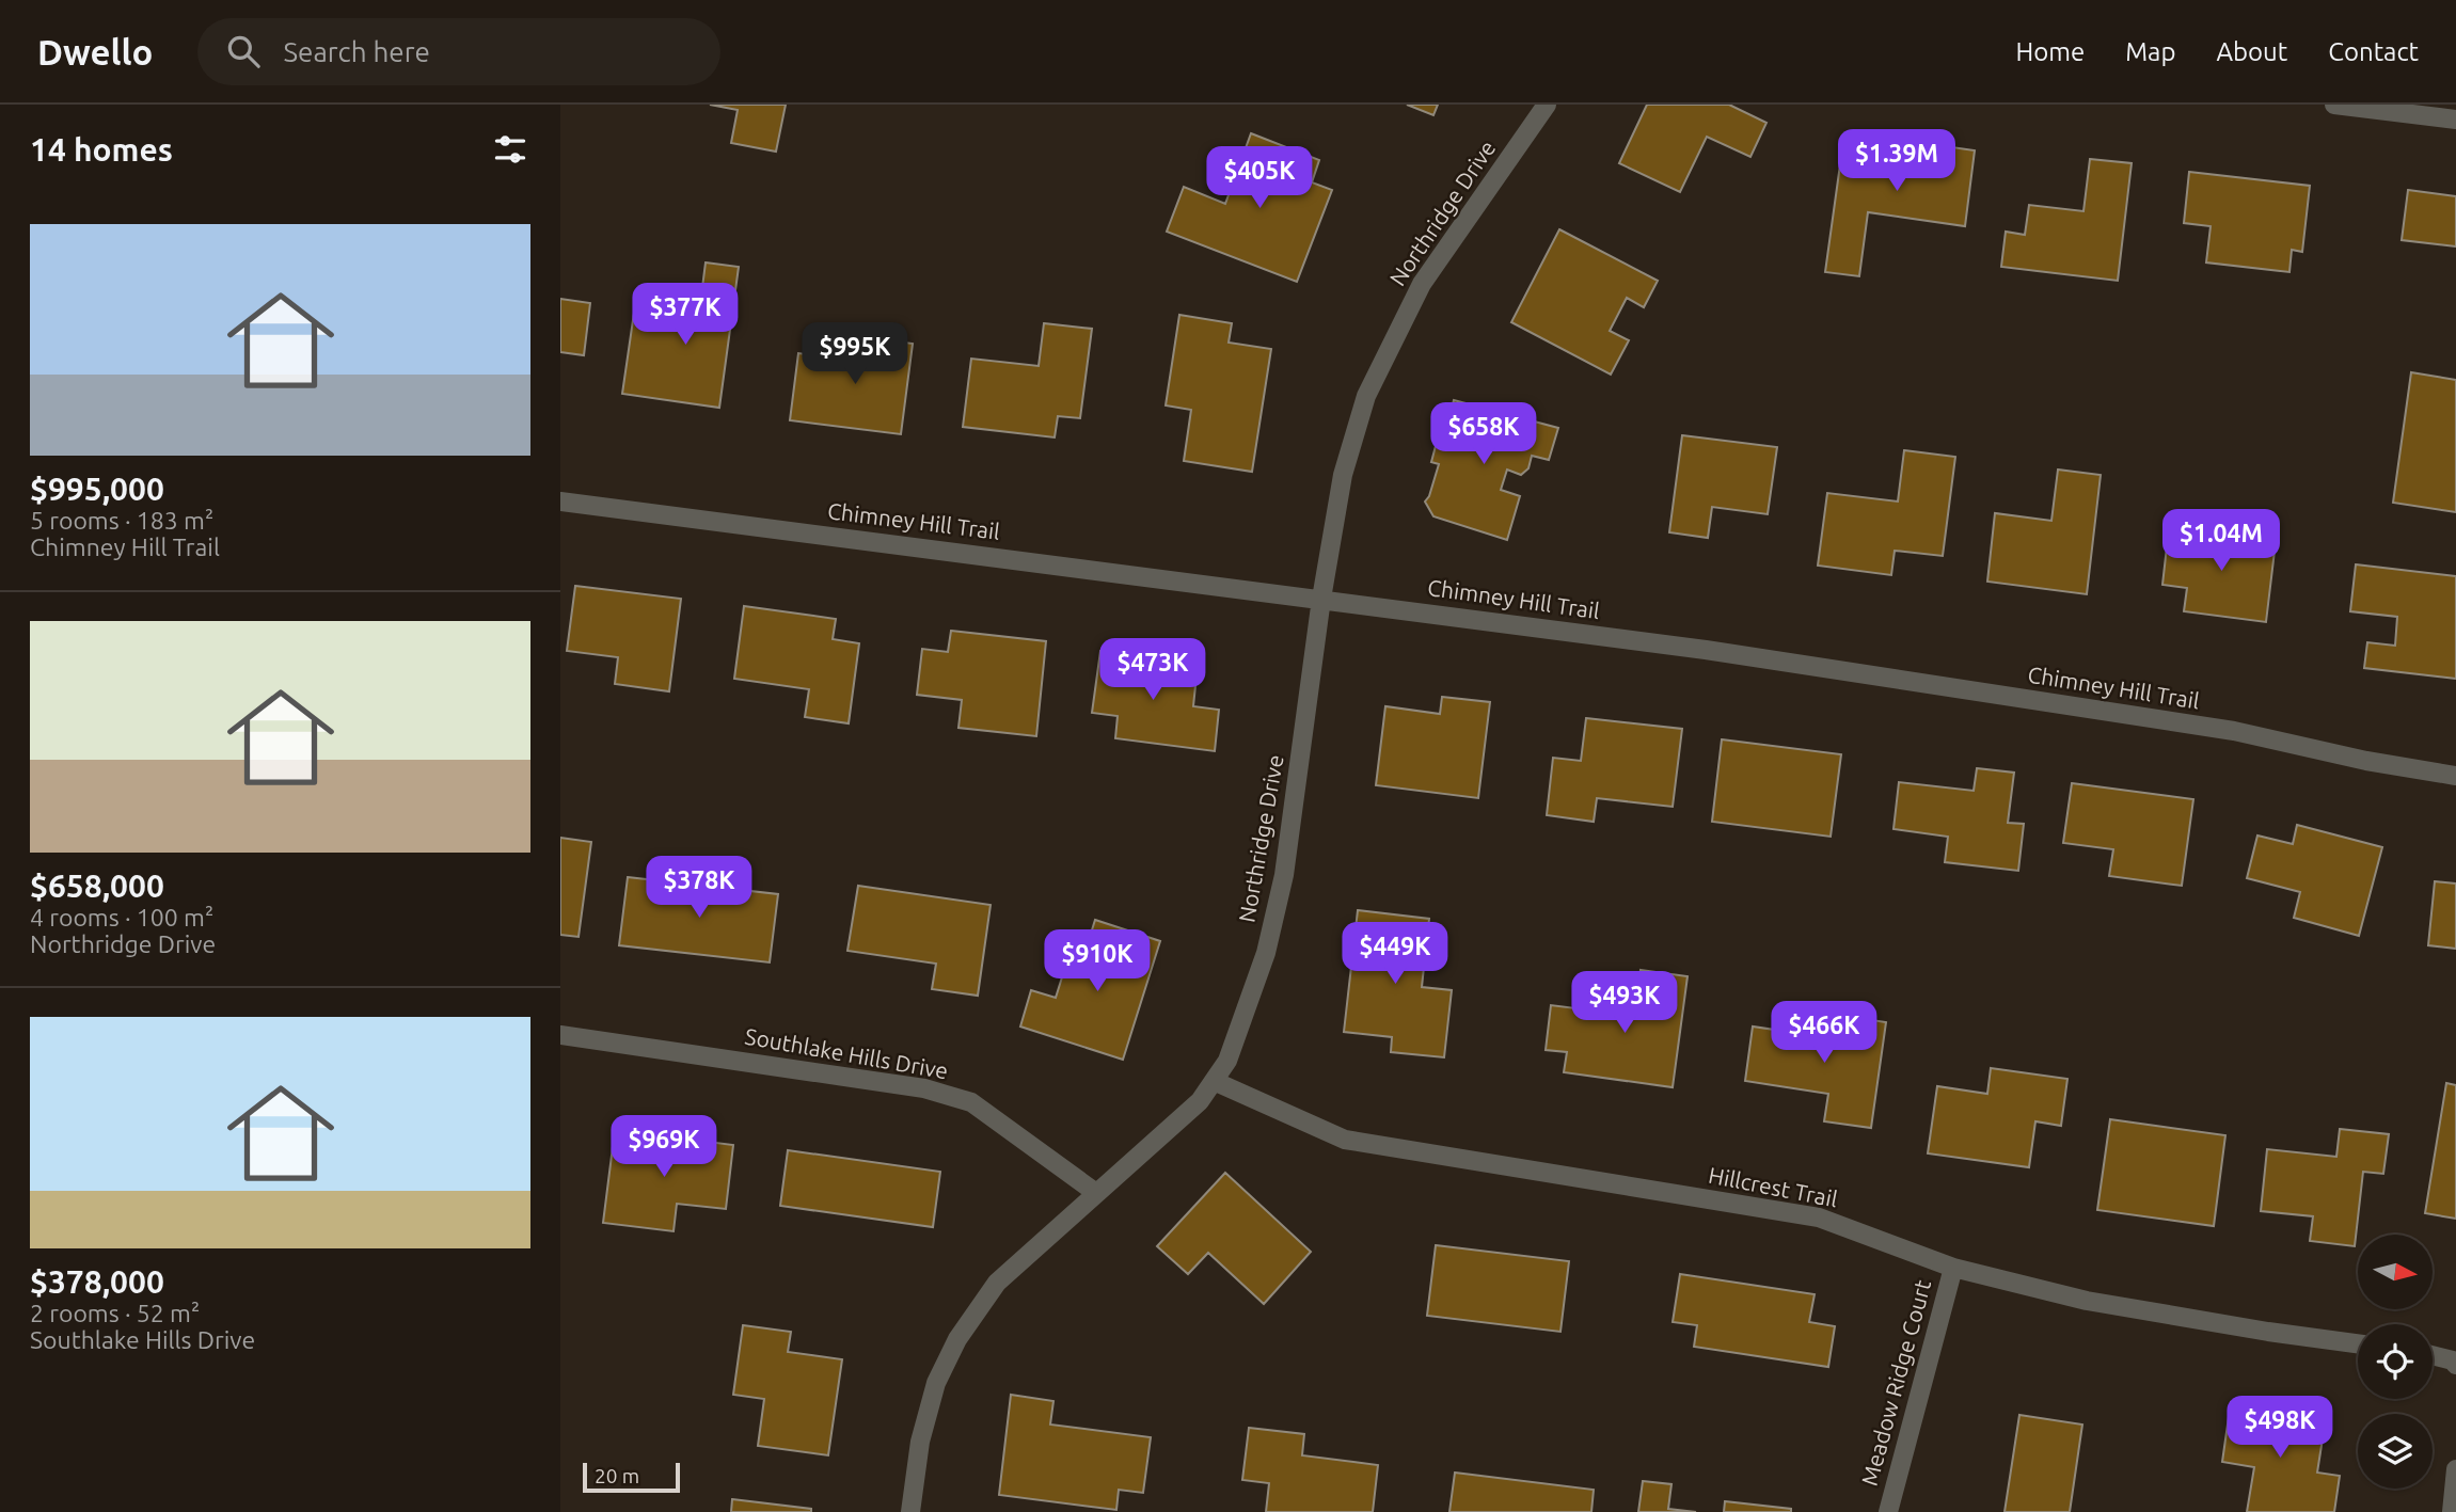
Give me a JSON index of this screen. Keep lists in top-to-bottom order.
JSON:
{
  "streets": {
    "street": [
      "Northridge Drive",
      "Chimney Hill Trail",
      "Southlake Hills Drive",
      "Hillcrest Trail",
      "Meadow Ridge Court"
    ]
  },
  "crossings": [
    ["Northridge Drive", "Chimney Hill Trail"],
    ["Northridge Drive", "Southlake Hills Drive"],
    ["Northridge Drive", "Hillcrest Trail"],
    ["Hillcrest Trail", "Meadow Ridge Court"]
  ],
  "scale_bar": "20 m",
  "north": "right",
  "page": {
    "header": "Dwello",
    "search": "Search here",
    "nav": [
      "Home",
      "Map",
      "About",
      "Contact"
    ],
    "heading": "14 homes",
    "price": [
      "$1.39M",
      "$405K",
      "$377K",
      "$995K",
      "$658K",
      "$1.04M",
      "$473K",
      "$378K",
      "$449K",
      "$910K",
      "$493K",
      "$466K",
      "$969K",
      "$498K"
    ],
    "list": [
      {
        "name": "$995,000",
        "note": "5 rooms · 183 m² · Chimney Hill Trail"
      },
      {
        "name": "$658,000",
        "note": "4 rooms · 100 m² · Northridge Drive"
      },
      {
        "name": "$378,000",
        "note": "2 rooms · 52 m² · Southlake Hills Drive"
      }
    ],
    "scale": "20 m"
  }
}
